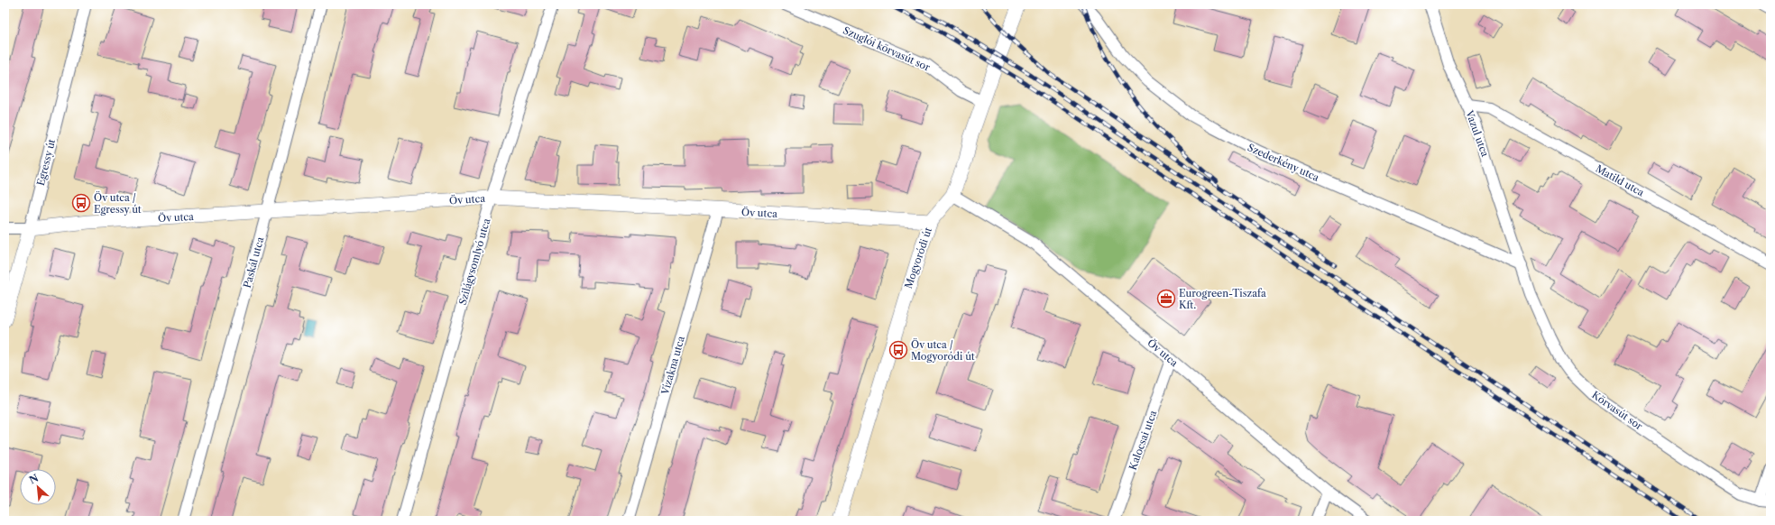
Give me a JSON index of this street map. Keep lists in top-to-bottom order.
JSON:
{
  "streets": {
    "street": [
      "Szuglói körvasút sor",
      "Vazul utca",
      "Egressy út",
      "Szederkény utca",
      "Matild utca",
      "Öv utca",
      "Mogyoródi út",
      "Szilágysomlyó utca",
      "Paskál utca",
      "Vízakna utca",
      "Körvasút sor",
      "Kalocsai utca"
    ]
  },
  "crossings": [
    ["Szuglói körvasút sor", "Mogyoródi út"],
    ["Vazul utca", "Szederkény utca"],
    ["Vazul utca", "Matild utca"],
    ["Vazul utca", "Körvasút sor"],
    ["Egressy út", "Öv utca"],
    ["Szederkény utca", "Körvasút sor"],
    ["Öv utca", "Mogyoródi út"],
    ["Öv utca", "Szilágysomlyó utca"],
    ["Öv utca", "Paskál utca"],
    ["Öv utca", "Vízakna utca"],
    ["Öv utca", "Kalocsai utca"]
  ],
  "places": {
    "bus stop": ["Öv utca / Egressy út", "Öv utca / Mogyoródi út"],
    "office": ["Eurogreen-Tiszafa Kft."]
  },
  "north": "top left"
}
